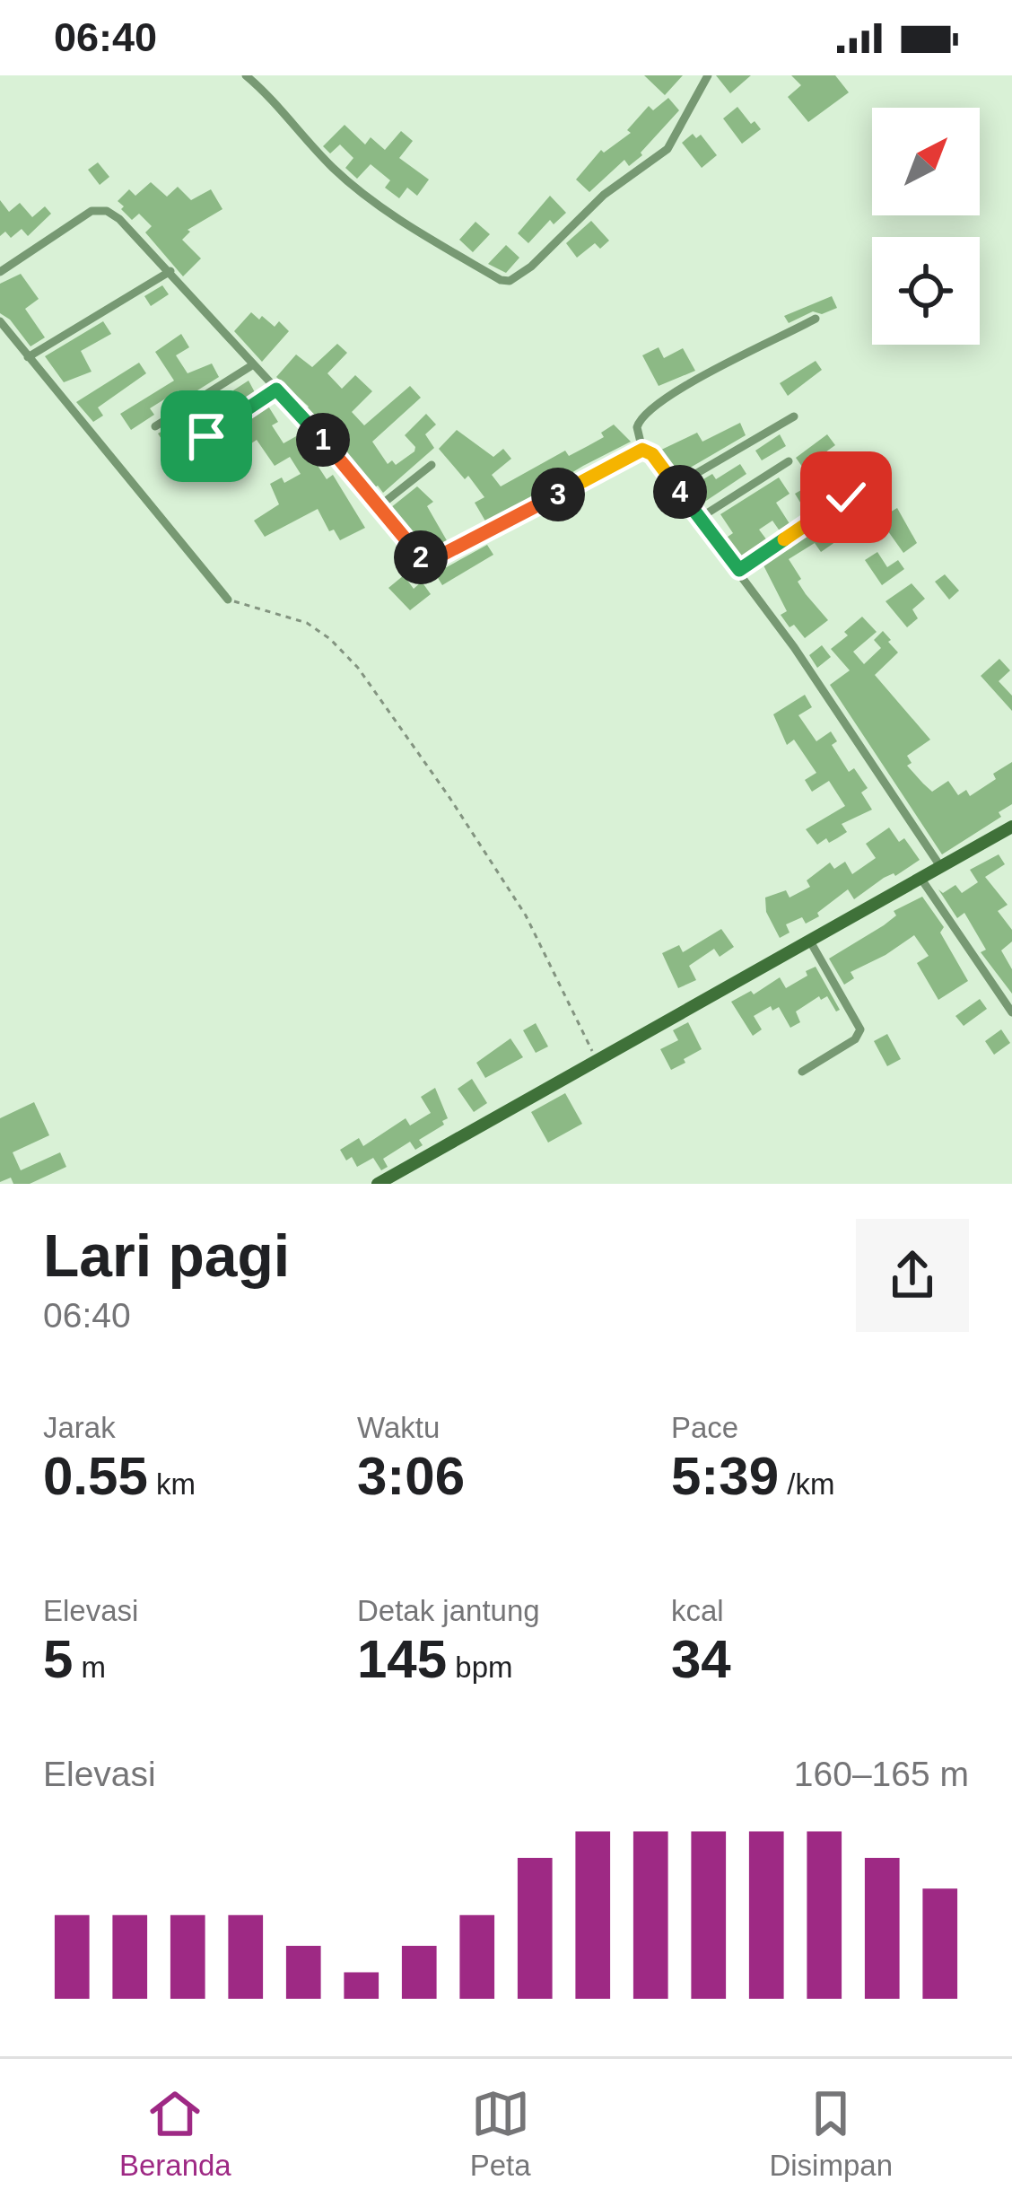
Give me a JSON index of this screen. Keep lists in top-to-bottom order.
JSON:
{
  "north": "top right",
  "page": {
    "status": "06:40",
    "pins": [
      "1",
      "4",
      "3",
      "2"
    ],
    "heading": ["Lari pagi", "06:40"],
    "stats": [
      ["Jarak", "0.55 km"],
      ["Waktu", "3:06"],
      ["Pace", "5:39 /km"],
      ["Elevasi", "5 m"],
      ["Detak jantung", "145 bpm"],
      ["kcal", "34"]
    ],
    "chart": ["Elevasi", "160–165 m"],
    "tabs": ["Beranda", "Peta", "Disimpan"]
  }
}
